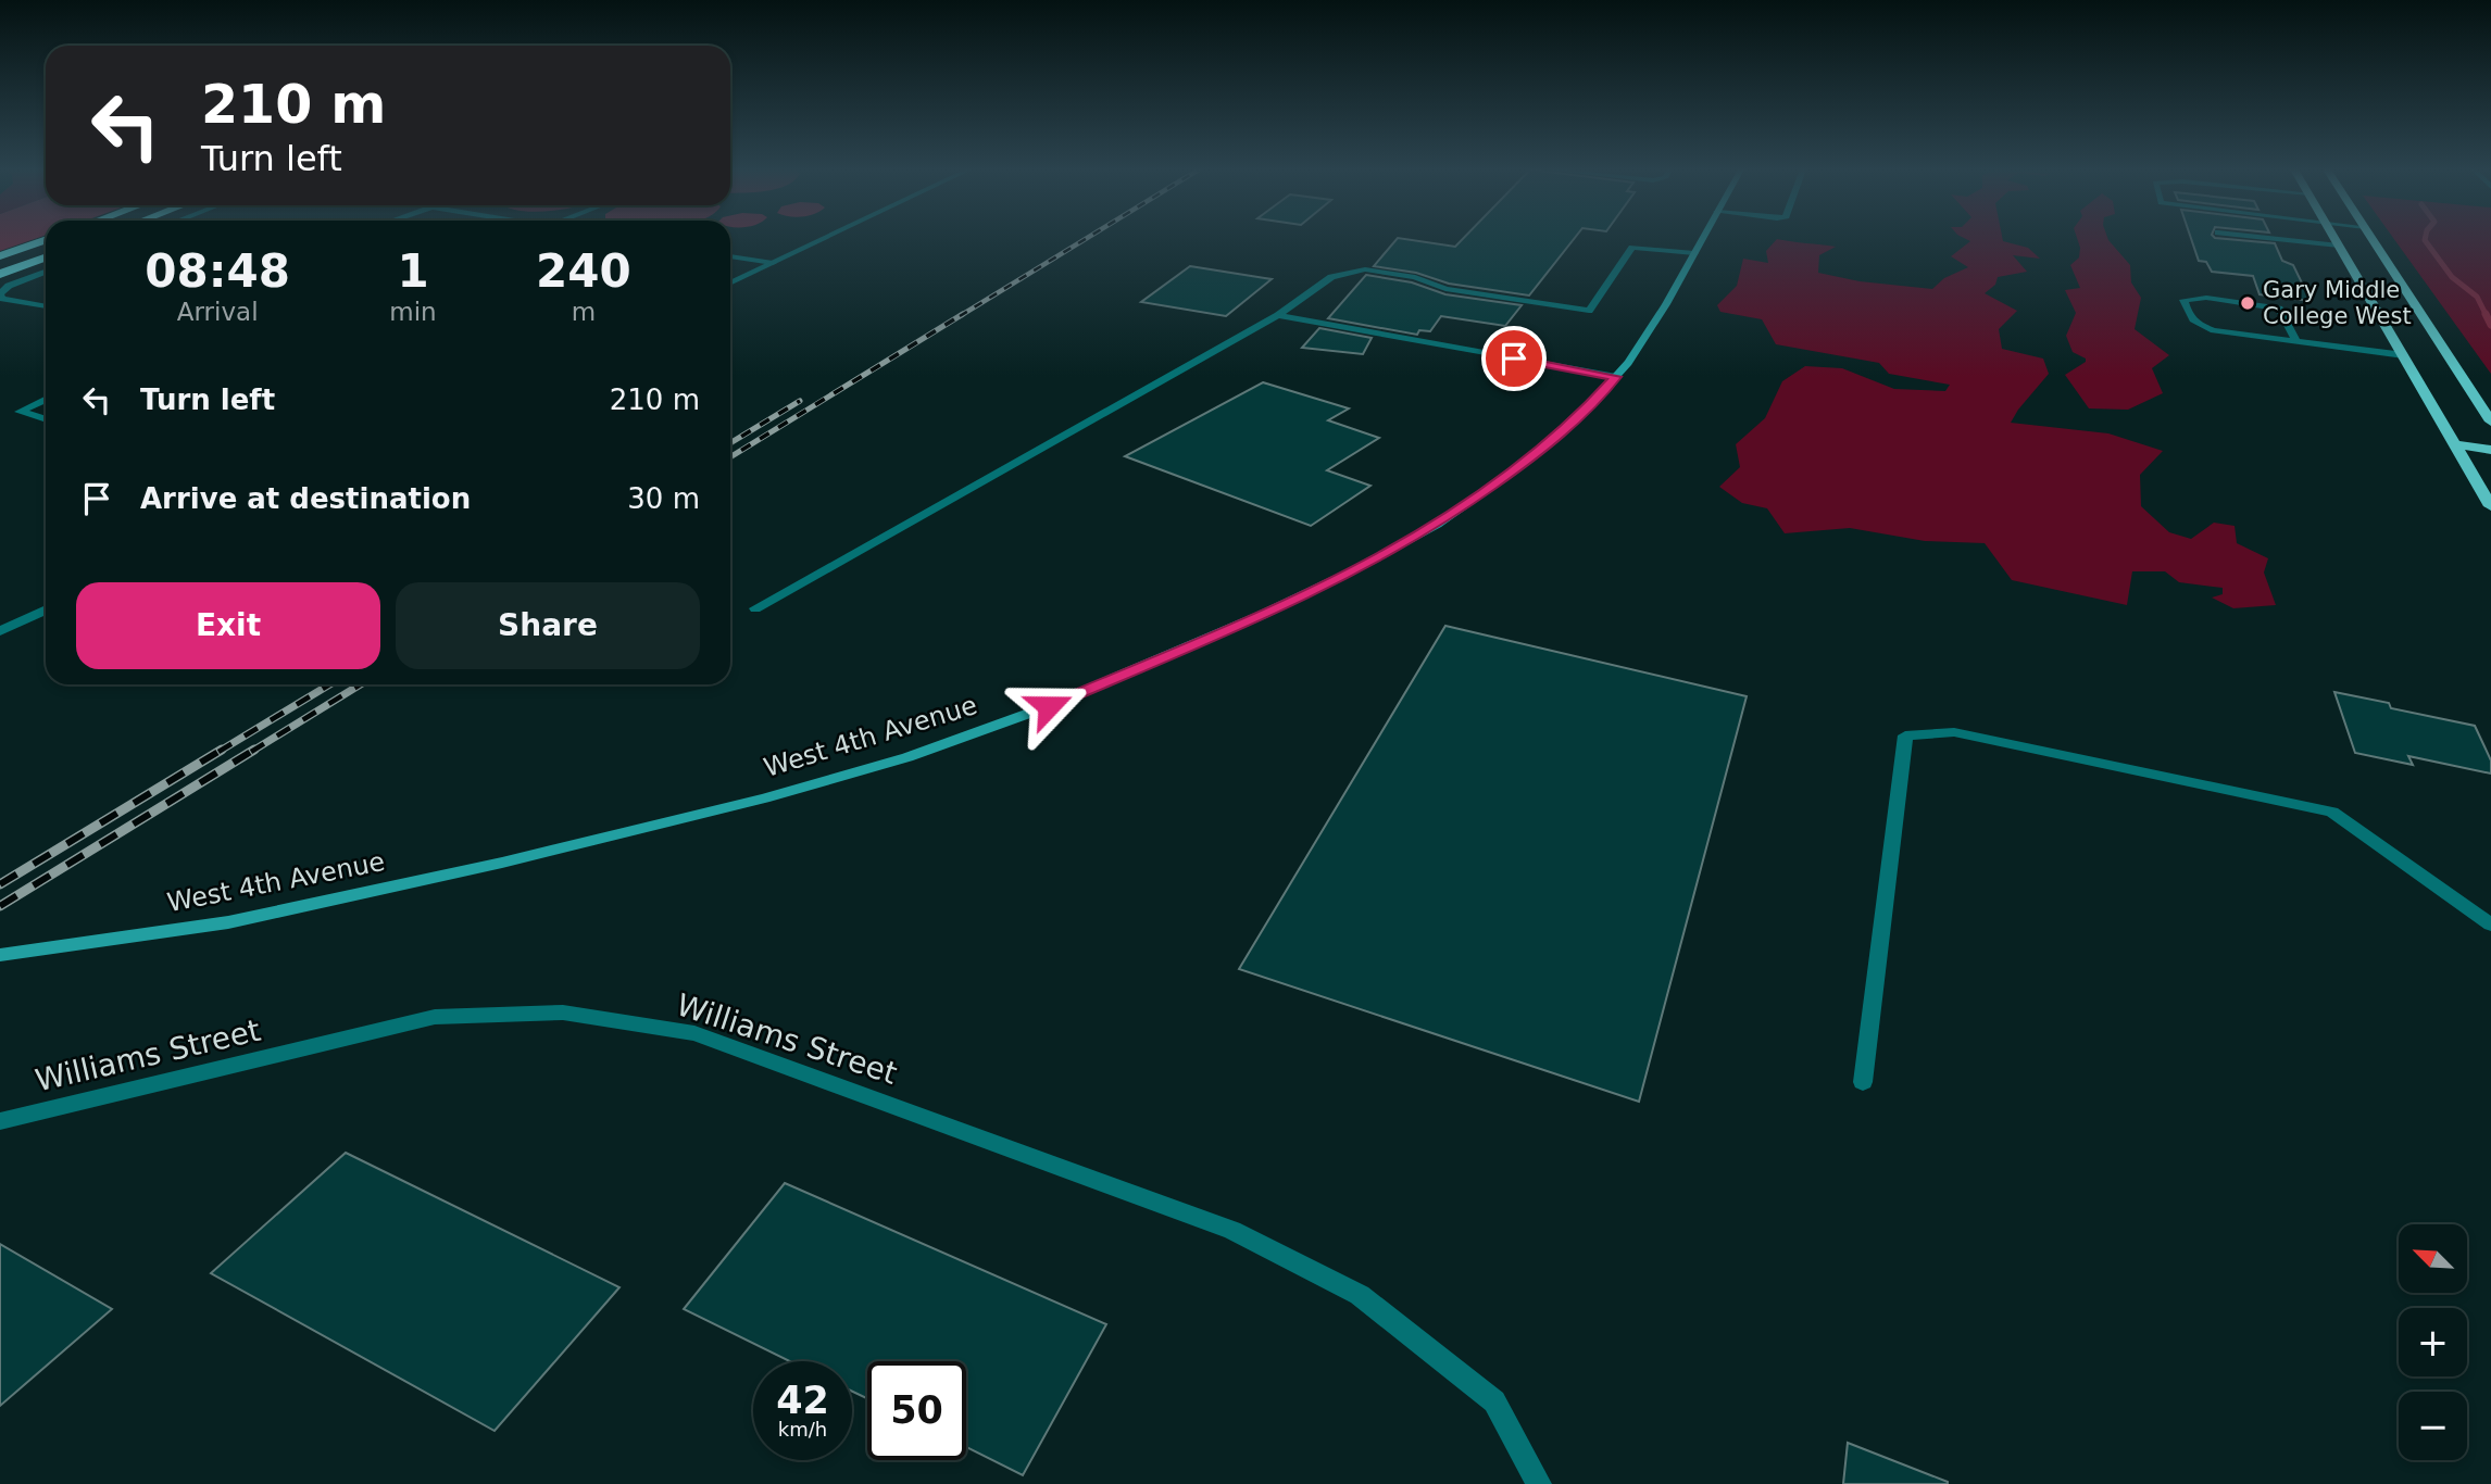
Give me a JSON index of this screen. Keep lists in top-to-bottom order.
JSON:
{
  "streets": {
    "main road": ["West 4th Avenue"],
    "street": ["Williams Street"]
  },
  "places": ["Gary Middle College West"],
  "north": "top left",
  "page": {
    "turn": ["210 m", "Turn left"],
    "eta": [
      "08:48",
      "Arrival",
      "1",
      "min",
      "240",
      "m"
    ],
    "list": [
      {
        "name": "Turn left",
        "value": "210 m"
      },
      {
        "name": "Arrive at destination",
        "value": "30 m"
      }
    ],
    "buttons": ["Exit", "Share"],
    "map_buttons": ["+", "−"],
    "speed": "42 km/h",
    "limit": "50"
  }
}
